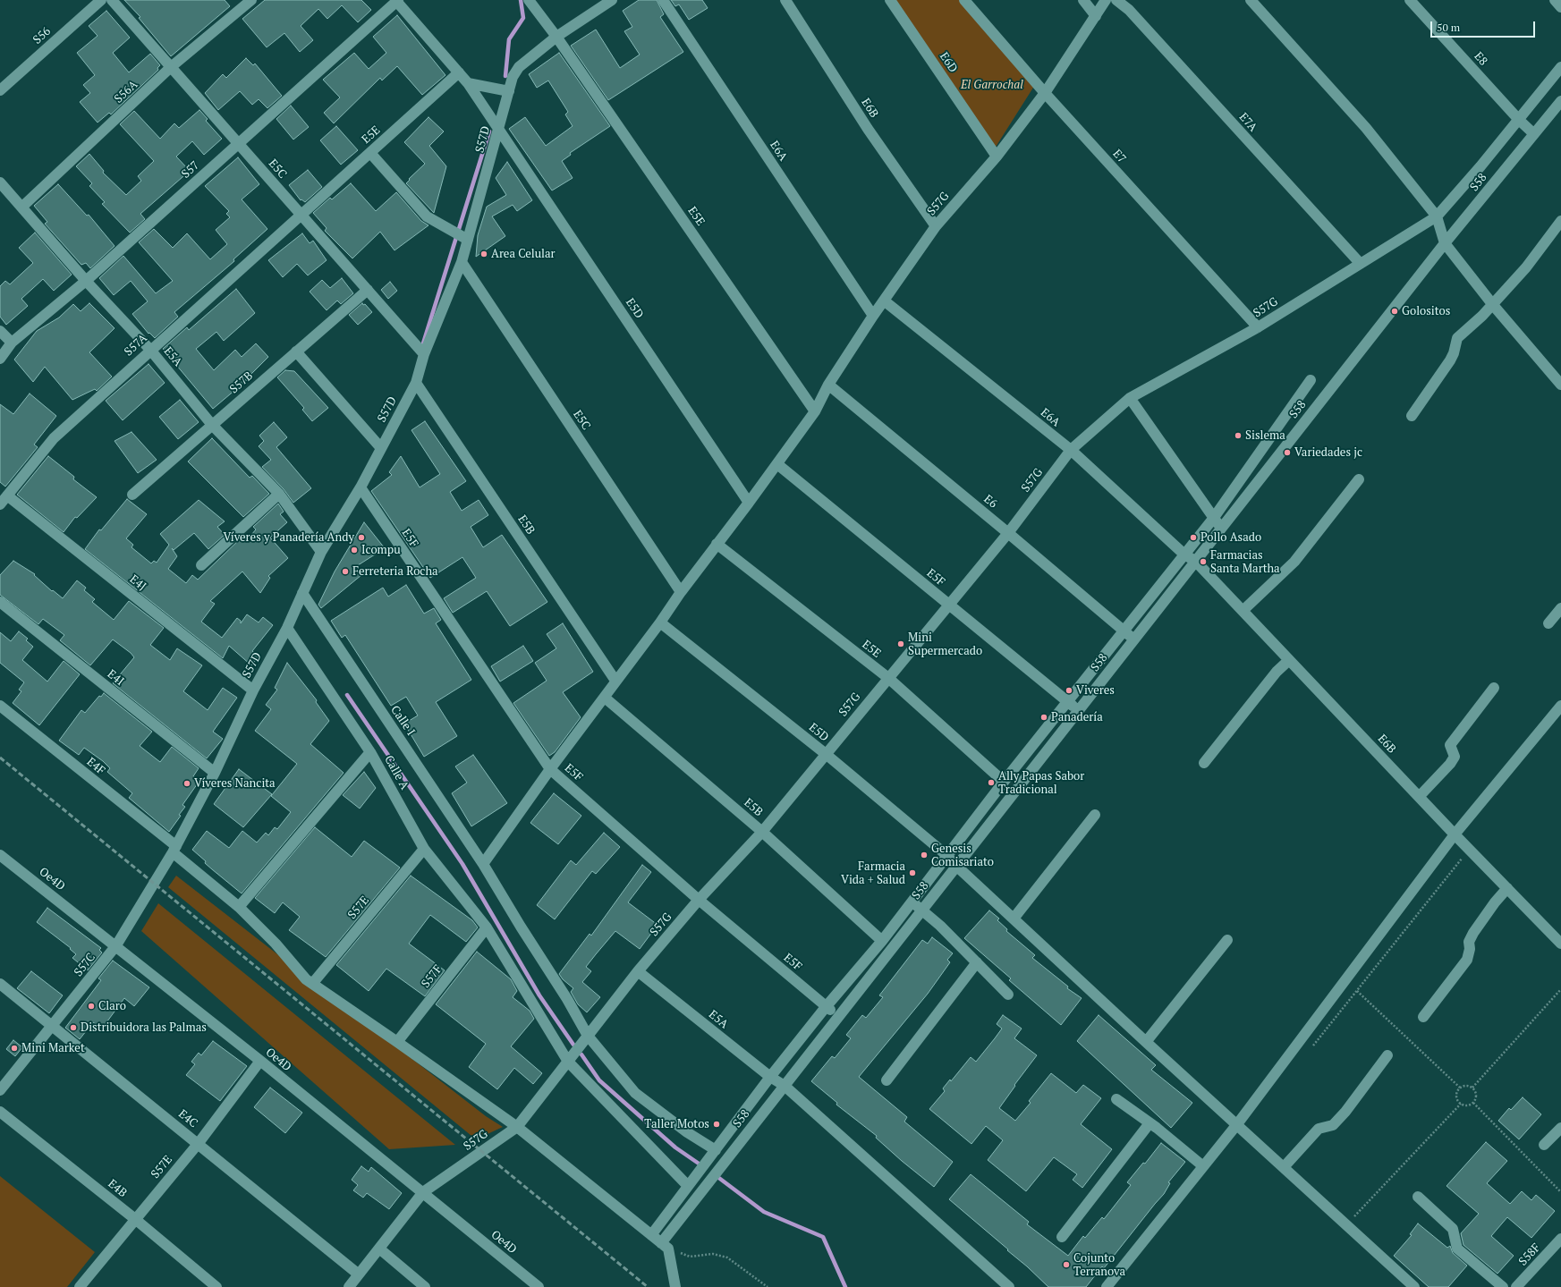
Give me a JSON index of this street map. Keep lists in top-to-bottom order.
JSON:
{
  "streets": {
    "street": [
      "S56",
      "E8",
      "E6D",
      "S56A",
      "E6B",
      "E7A",
      "E5E",
      "S57D",
      "E6A",
      "E7",
      "E5C",
      "S57",
      "S58",
      "S57G",
      "E5D",
      "S57A",
      "E5A",
      "S57B",
      "E6",
      "E5B",
      "E5F",
      "E4J",
      "E4I",
      "Calle I",
      "E4F",
      "Calle A",
      "Oe4D",
      "S57E",
      "S57C",
      "S57F",
      "E4C",
      "E4B",
      "S58F"
    ]
  },
  "crossings": [
    ["E8", "S58"],
    ["E6D", "S57G"],
    ["S56A", "E5C"],
    ["S56A", "E5A"],
    ["E6B", "E6A"],
    ["E6B", "S58"],
    ["E6B", "S57G"],
    ["E7A", "S57G"],
    ["E5E", "S57D"],
    ["E5E", "E5C"],
    ["E5E", "S58"],
    ["E5E", "S57G"],
    ["E5E", "S57A"],
    ["S57D", "E5C"],
    ["S57D", "E5D"],
    ["S57D", "E5A"],
    ["S57D", "E5B"],
    ["S57D", "E5F"],
    ["S57D", "E4J"],
    ["S57D", "E4I"],
    ["S57D", "Calle I"],
    ["S57D", "E4F"],
    ["S57D", "Calle A"],
    ["S57D", "S57C"],
    ["E6A", "S58"],
    ["E6A", "S57G"],
    ["E7", "S57G"],
    ["E5C", "S57"],
    ["E5C", "S57G"],
    ["E5C", "S57A"],
    ["E5C", "S57B"],
    ["S57", "E5A"],
    ["S58", "S57G"],
    ["S58", "E5D"],
    ["S58", "E5A"],
    ["S58", "E6"],
    ["S58", "E5B"],
    ["S58", "E5F"],
    ["S58", "Calle I"],
    ["S58", "E4F"],
    ["S58", "Calle A"],
    ["S57G", "E5D"],
    ["S57G", "E5A"],
    ["S57G", "E6"],
    ["S57G", "E5B"],
    ["S57G", "E5F"],
    ["S57G", "Calle I"],
    ["S57G", "E4F"],
    ["S57G", "Calle A"],
    ["S57G", "Oe4D"],
    ["S57G", "E4C"],
    ["S57A", "E5A"],
    ["S57A", "E4J"],
    ["E5A", "S57B"],
    ["E4F", "S57E"],
    ["E4F", "S57C"],
    ["E4F", "S57F"],
    ["Calle A", "S57E"],
    ["Calle A", "S57F"],
    ["Oe4D", "S57E"],
    ["Oe4D", "S57C"],
    ["S57E", "E4C"],
    ["S57E", "E4B"],
    ["S57C", "E4C"]
  ],
  "parks": ["El Garrochal"],
  "places": [
    "Area Celular",
    "Golositos",
    "Sislema",
    "Variedades jc",
    "Víveres y Panadería Andy",
    "Pollo Asado",
    "Icompu",
    "Farmacias Santa Martha",
    "Ferreteria Rocha",
    "Mini Supermercado",
    "Viveres",
    "Panadería",
    "Ally Papas Sabor Tradicional",
    "Víveres Nancita",
    "Genesis Comisariato",
    "Farmacia Vida + Salud",
    "Claro",
    "Distribuidora las Palmas",
    "Mini Market",
    "Taller Motos",
    "Cojunto Terranova"
  ],
  "scale_bar": "50 m"
}
